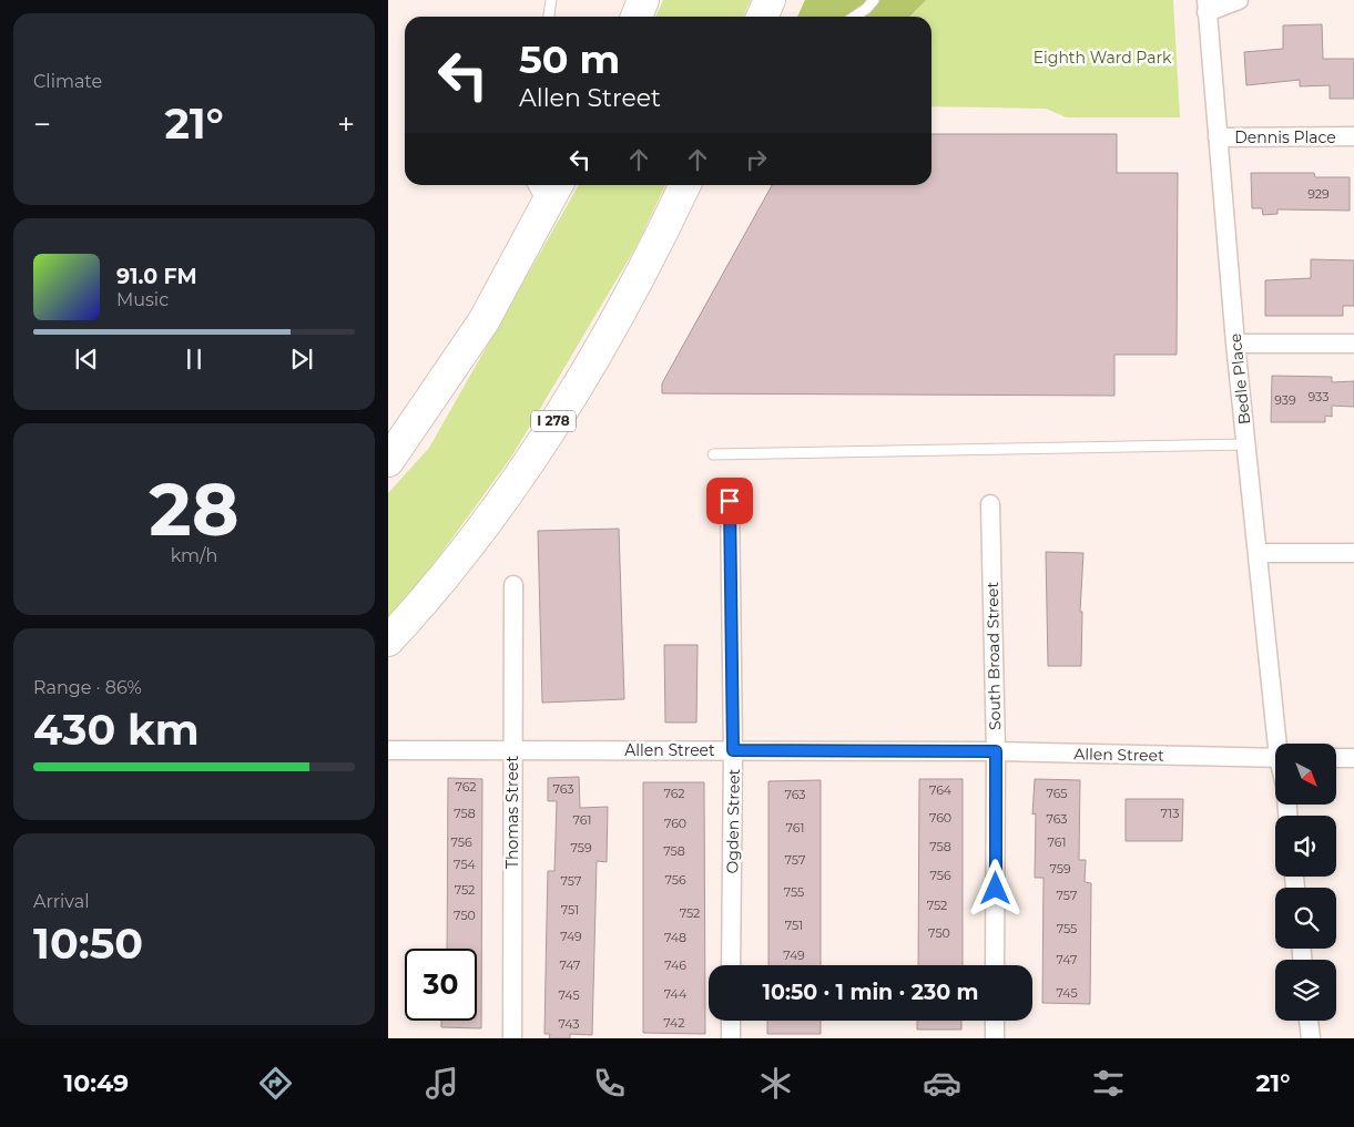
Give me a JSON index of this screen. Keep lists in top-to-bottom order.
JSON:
{
  "streets": {
    "highway": ["I 278"],
    "street": [
      "Dennis Place",
      "Bedle Place",
      "South Broad Street",
      "Allen Street",
      "Thomas Street",
      "Ogden Street"
    ]
  },
  "crossings": [
    ["Dennis Place", "Bedle Place"],
    ["South Broad Street", "Allen Street"],
    ["Allen Street", "Thomas Street"],
    ["Allen Street", "Ogden Street"]
  ],
  "parks": ["Eighth Ward Park"],
  "house_numbers": [
    "929",
    "933",
    "939",
    "762",
    "763",
    "764",
    "762",
    "765",
    "763",
    "758",
    "713",
    "760",
    "763",
    "761",
    "760",
    "761",
    "756",
    "761",
    "758",
    "759",
    "758",
    "757",
    "754",
    "759",
    "756",
    "756",
    "757",
    "752",
    "755",
    "757",
    "752",
    "751",
    "752",
    "750",
    "751",
    "755",
    "750",
    "749",
    "748",
    "749",
    "747",
    "747",
    "746",
    "745",
    "744",
    "745",
    "742",
    "743"
  ],
  "north": "bottom right",
  "page": {
    "tile": [
      "Climate",
      ["28", "km/h"],
      ["Range · 86%", "430 km"],
      ["Arrival", "10:50"]
    ],
    "turn": ["50 m", "Allen Street"],
    "heat": ["−", "21°", "+"],
    "song": ["91.0 FM", "Music"],
    "limit": "30",
    "trip": "10:50 · 1 min · 230 m",
    "tabs": ["10:49", "21°"]
  }
}
